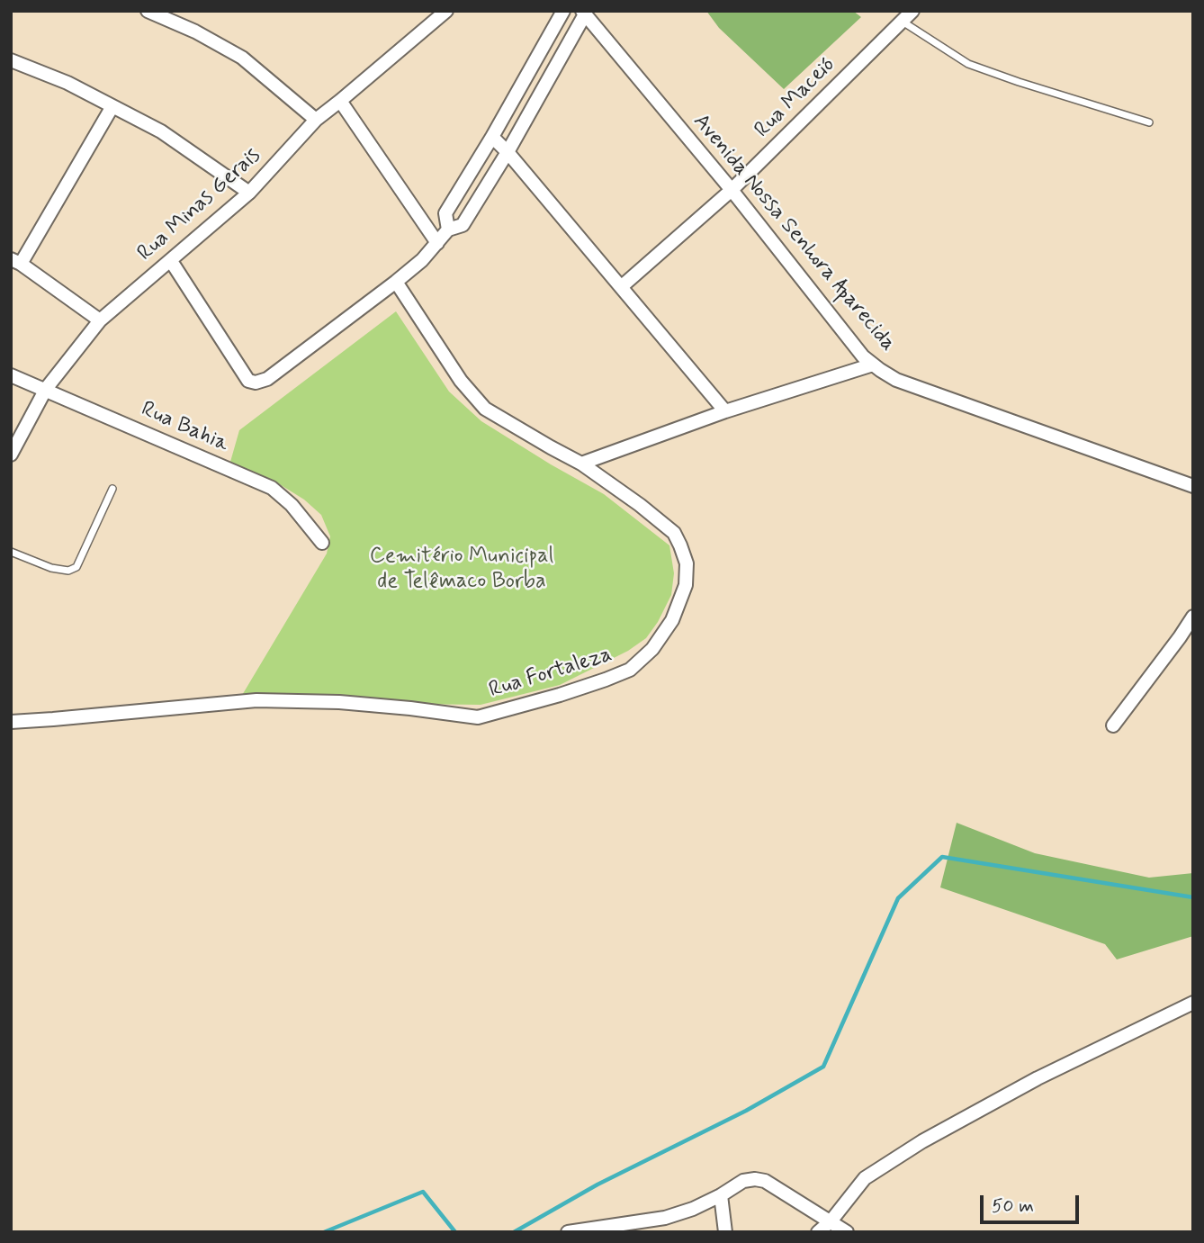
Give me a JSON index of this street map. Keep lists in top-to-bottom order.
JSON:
{
  "streets": {
    "street": [
      "Rua Maceió",
      "Rua Minas Gerais",
      "Avenida Nossa Senhora Aparecida",
      "Rua Bahia",
      "Rua Fortaleza"
    ]
  },
  "crossings": [
    ["Rua Maceió", "Avenida Nossa Senhora Aparecida"],
    ["Rua Minas Gerais", "Rua Bahia"]
  ],
  "parks": ["Cemitério Municipal de Telêmaco Borba"],
  "scale_bar": "50 m"
}
